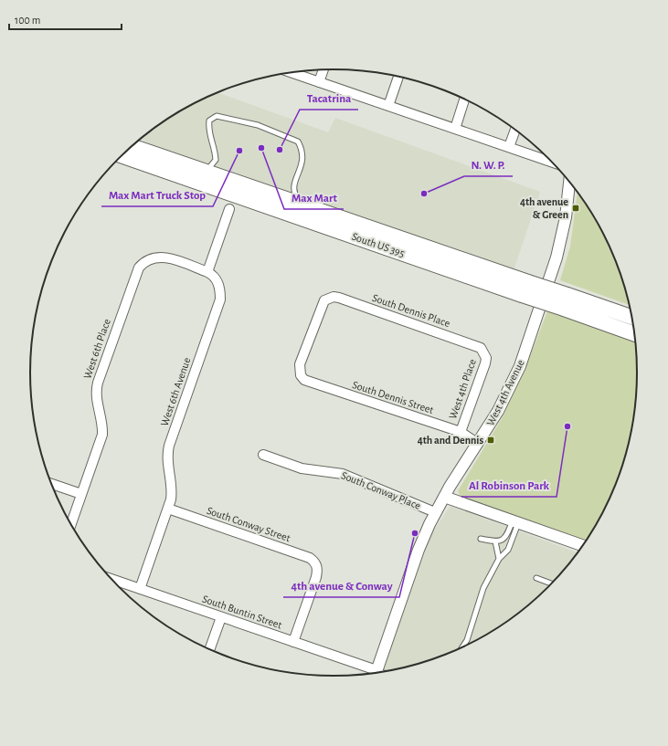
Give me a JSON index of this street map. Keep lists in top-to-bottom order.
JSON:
{
  "streets": {
    "highway": ["South US 395"],
    "street": [
      "South Dennis Place",
      "West 6th Place",
      "West 4th Place",
      "West 6th Avenue",
      "West 4th Avenue",
      "South Dennis Street",
      "South Conway Place",
      "South Conway Street",
      "South Buntin Street"
    ]
  },
  "crossings": [
    ["South Dennis Place", "West 4th Place"],
    ["South Dennis Place", "South Dennis Street"],
    ["West 6th Place", "West 6th Avenue"],
    ["West 4th Place", "South Dennis Street"],
    ["West 6th Avenue", "South Conway Street"],
    ["West 6th Avenue", "South Buntin Street"],
    ["West 4th Avenue", "South Dennis Street"],
    ["West 4th Avenue", "South Conway Place"],
    ["South Conway Street", "South Buntin Street"]
  ],
  "places": {
    "other": [
      "Max Mart",
      "Tacatrina",
      "Max Mart Truck Stop",
      "N. W. P.",
      "Al Robinson Park",
      "4th avenue & Conway"
    ],
    "transit": ["4th avenue & Green", "4th and Dennis"]
  },
  "scale_bar": "100 m"
}
